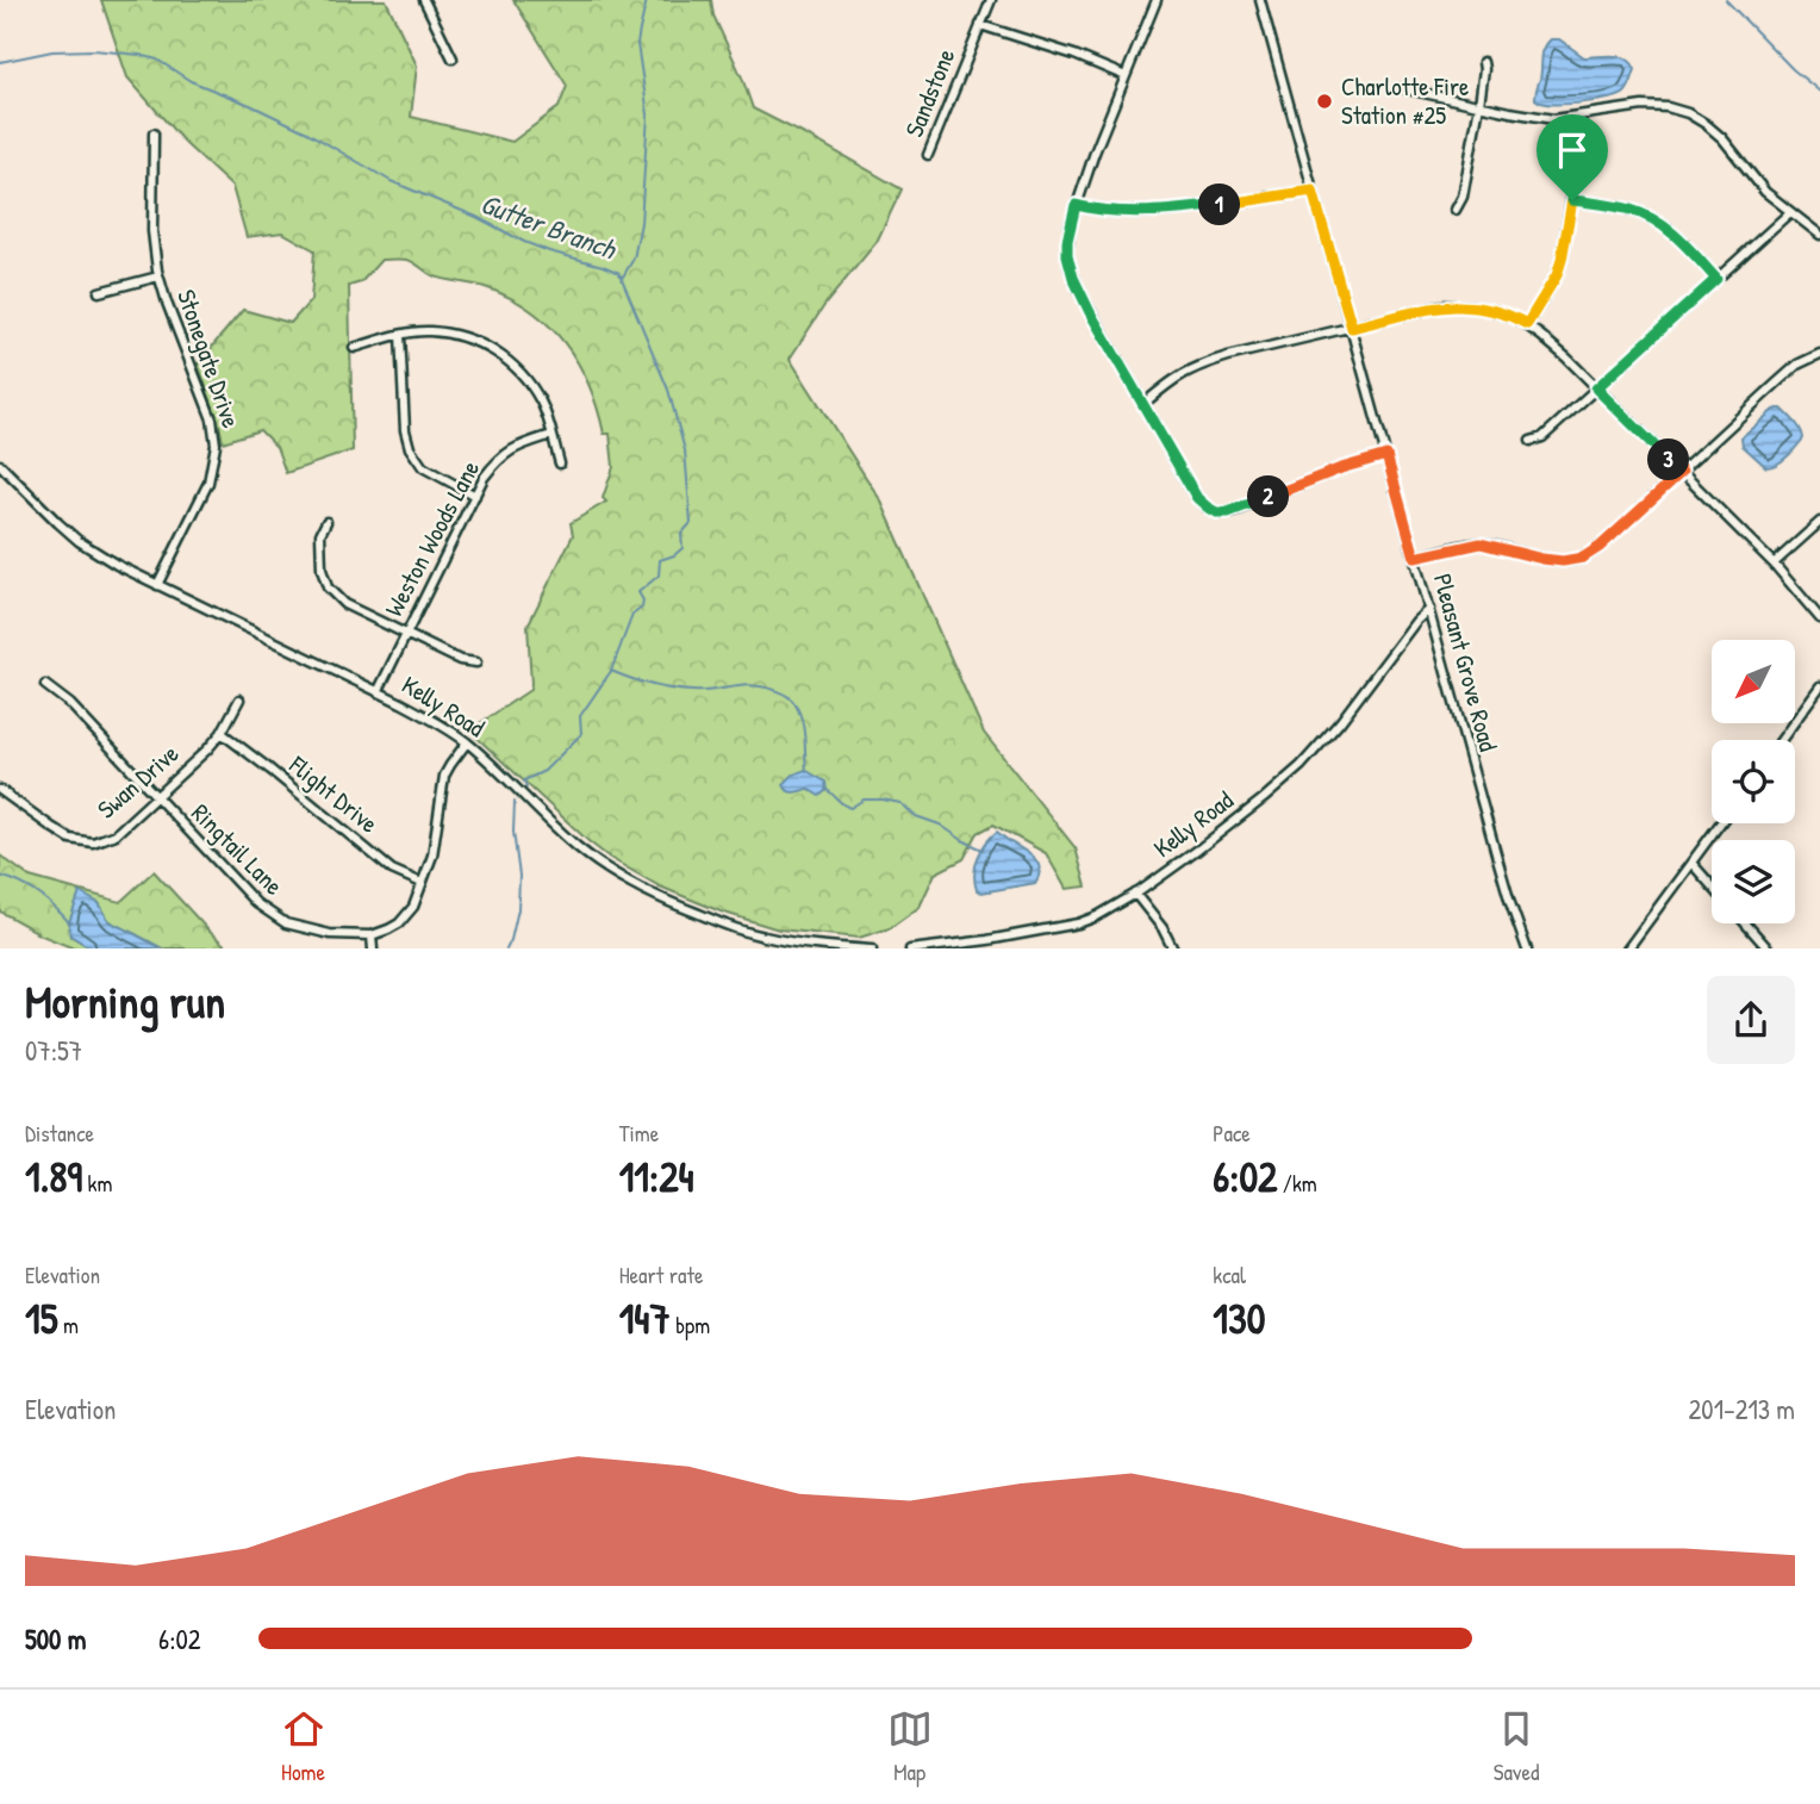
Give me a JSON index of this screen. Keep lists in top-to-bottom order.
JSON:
{
  "streets": {
    "street": [
      "Sandstone",
      "Stonegate Drive",
      "Weston Woods Lane",
      "Pleasant Grove Road",
      "Kelly Road",
      "Swan Drive",
      "Flight Drive",
      "Ringtail Lane"
    ]
  },
  "crossings": [
    ["Stonegate Drive", "Kelly Road"],
    ["Weston Woods Lane", "Kelly Road"],
    ["Pleasant Grove Road", "Kelly Road"],
    ["Swan Drive", "Flight Drive"],
    ["Swan Drive", "Ringtail Lane"]
  ],
  "water": ["Gutter Branch"],
  "places": ["Charlotte Fire Station #25"],
  "north": "bottom left",
  "page": {
    "pins": ["1", "3", "2"],
    "heading": ["Morning run", "07:57"],
    "stats": [
      ["Distance", "1.89 km"],
      ["Time", "11:24"],
      ["Pace", "6:02 /km"],
      ["Elevation", "15 m"],
      ["Heart rate", "147 bpm"],
      ["kcal", "130"]
    ],
    "chart": ["Elevation", "201–213 m"],
    "list": [
      {
        "name": "500 m",
        "note": "6:02"
      }
    ],
    "tabs": ["Home", "Map", "Saved"]
  }
}
